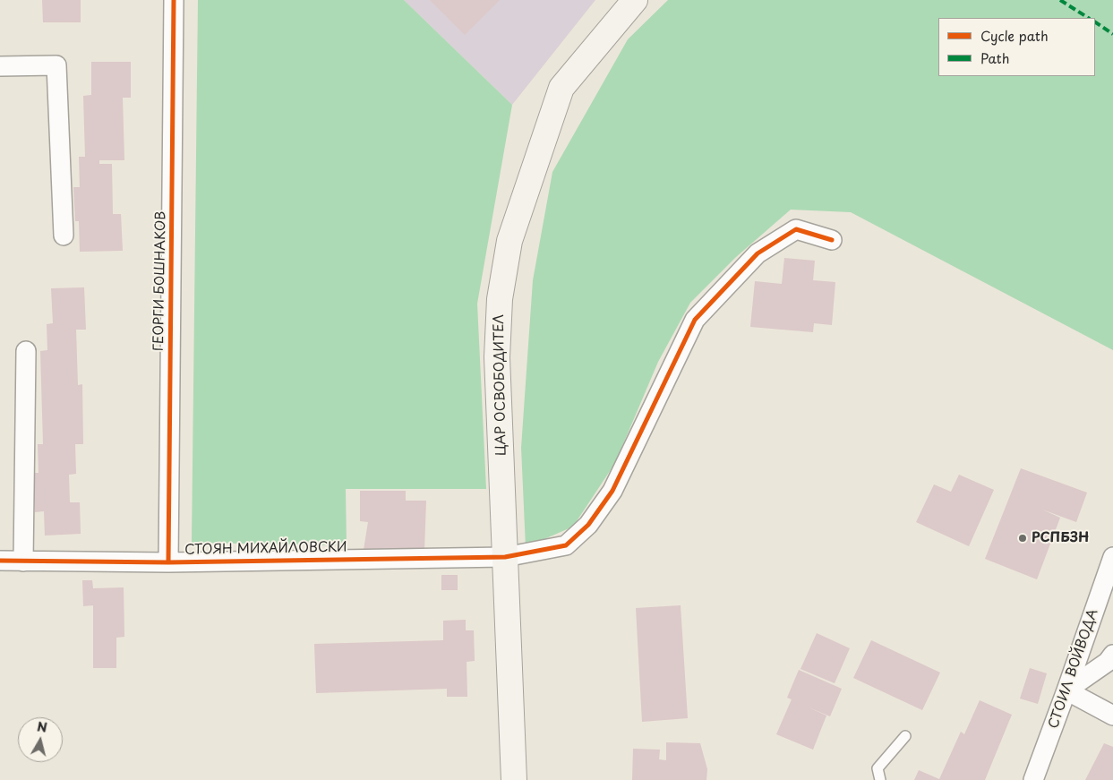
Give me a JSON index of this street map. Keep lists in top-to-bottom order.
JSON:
{
  "streets": {
    "main road": ["ЦАР ОСВОБОДИТЕЛ"],
    "street": ["ГЕОРГИ БОШНАКОВ", "СТОЯН МИХАЙЛОВСКИ", "СТОИЛ ВОЙВОДА"]
  },
  "crossings": [
    ["ГЕОРГИ БОШНАКОВ", "СТОЯН МИХАЙЛОВСКИ"],
    ["ЦАР ОСВОБОДИТЕЛ", "СТОЯН МИХАЙЛОВСКИ"]
  ],
  "places": ["РСПБЗН"],
  "legend": ["Cycle path", "Path"],
  "north": "top"
}
